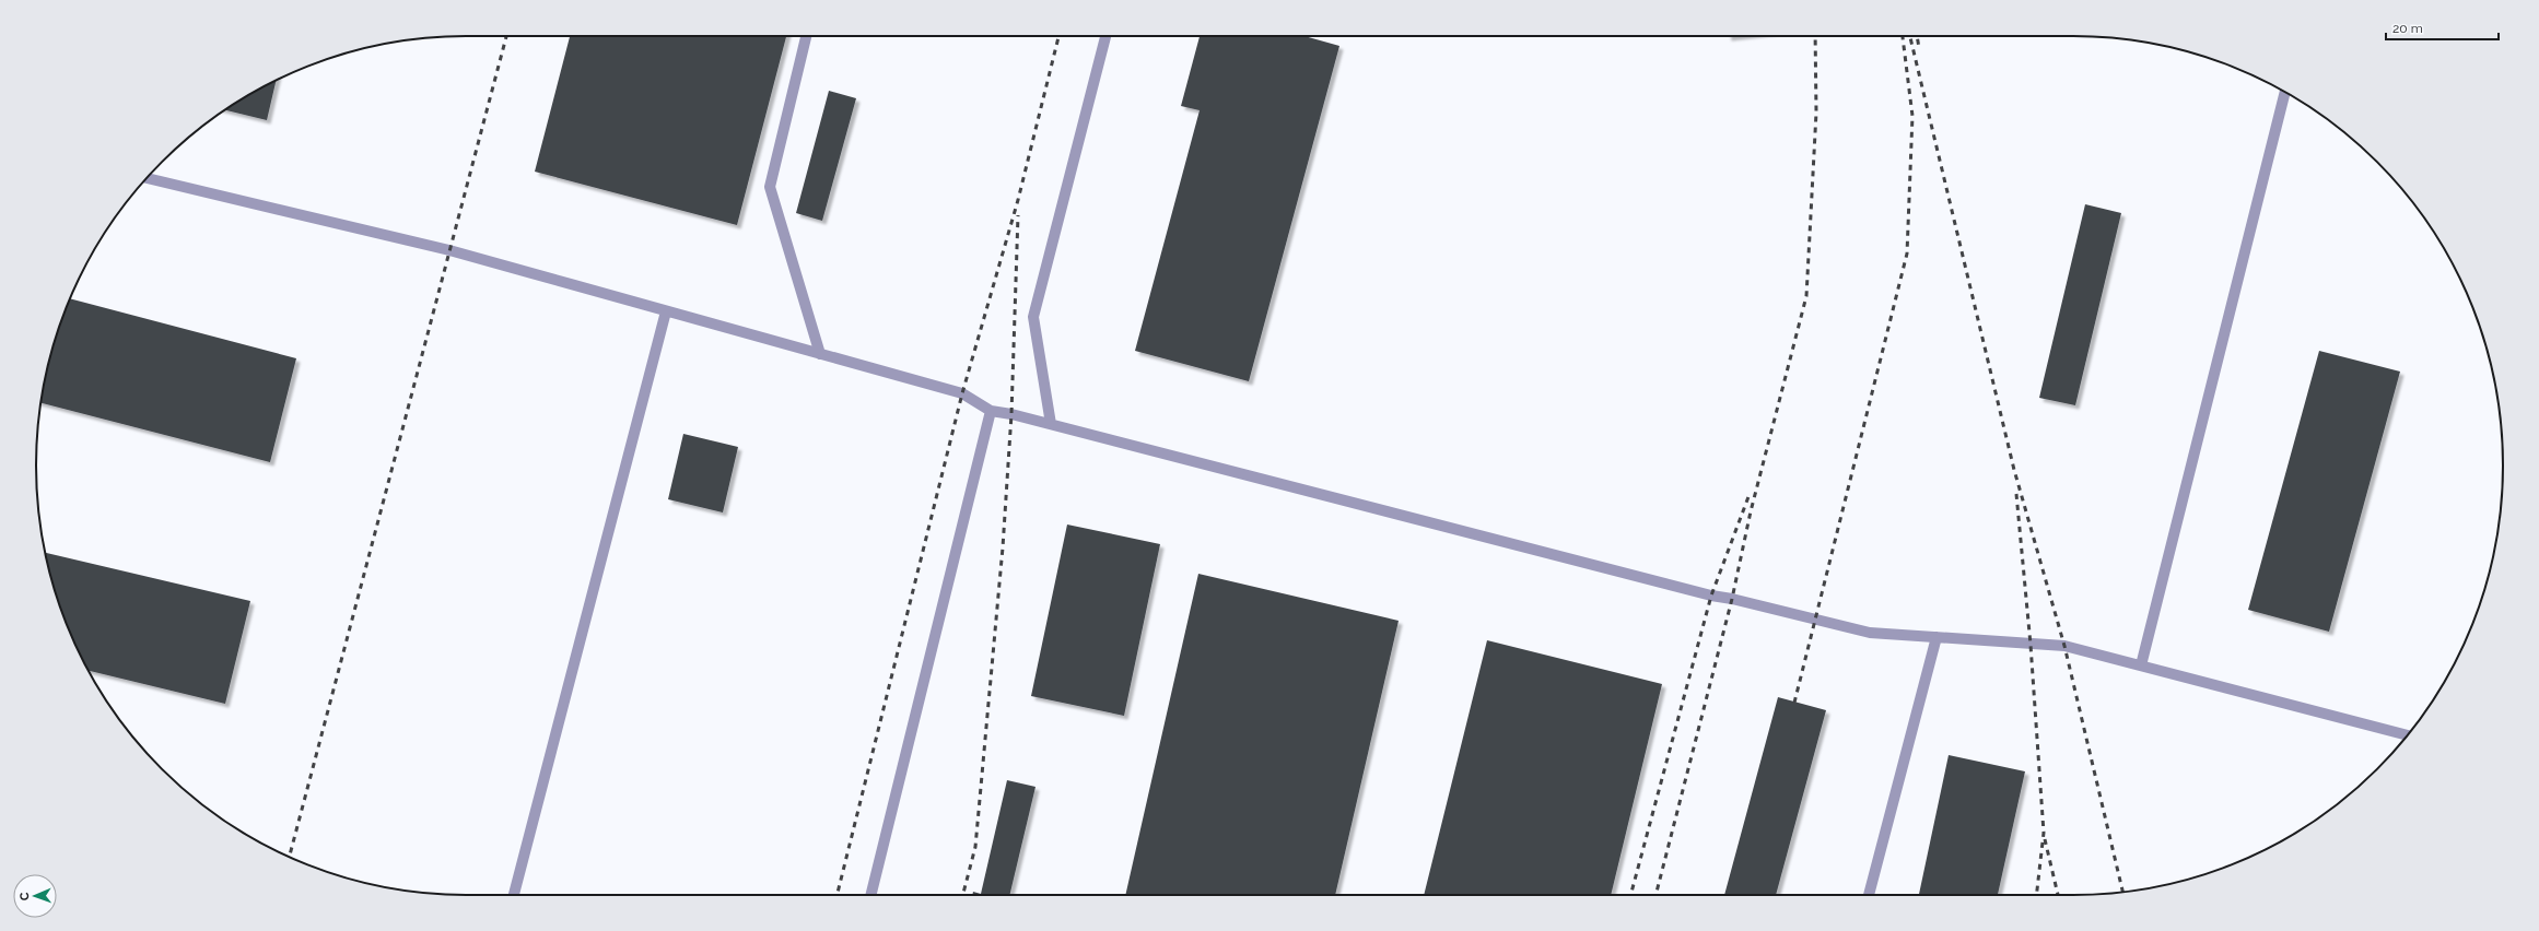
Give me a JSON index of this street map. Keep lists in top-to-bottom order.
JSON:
{
  "scale_bar": "20 m",
  "north": "left"
}
